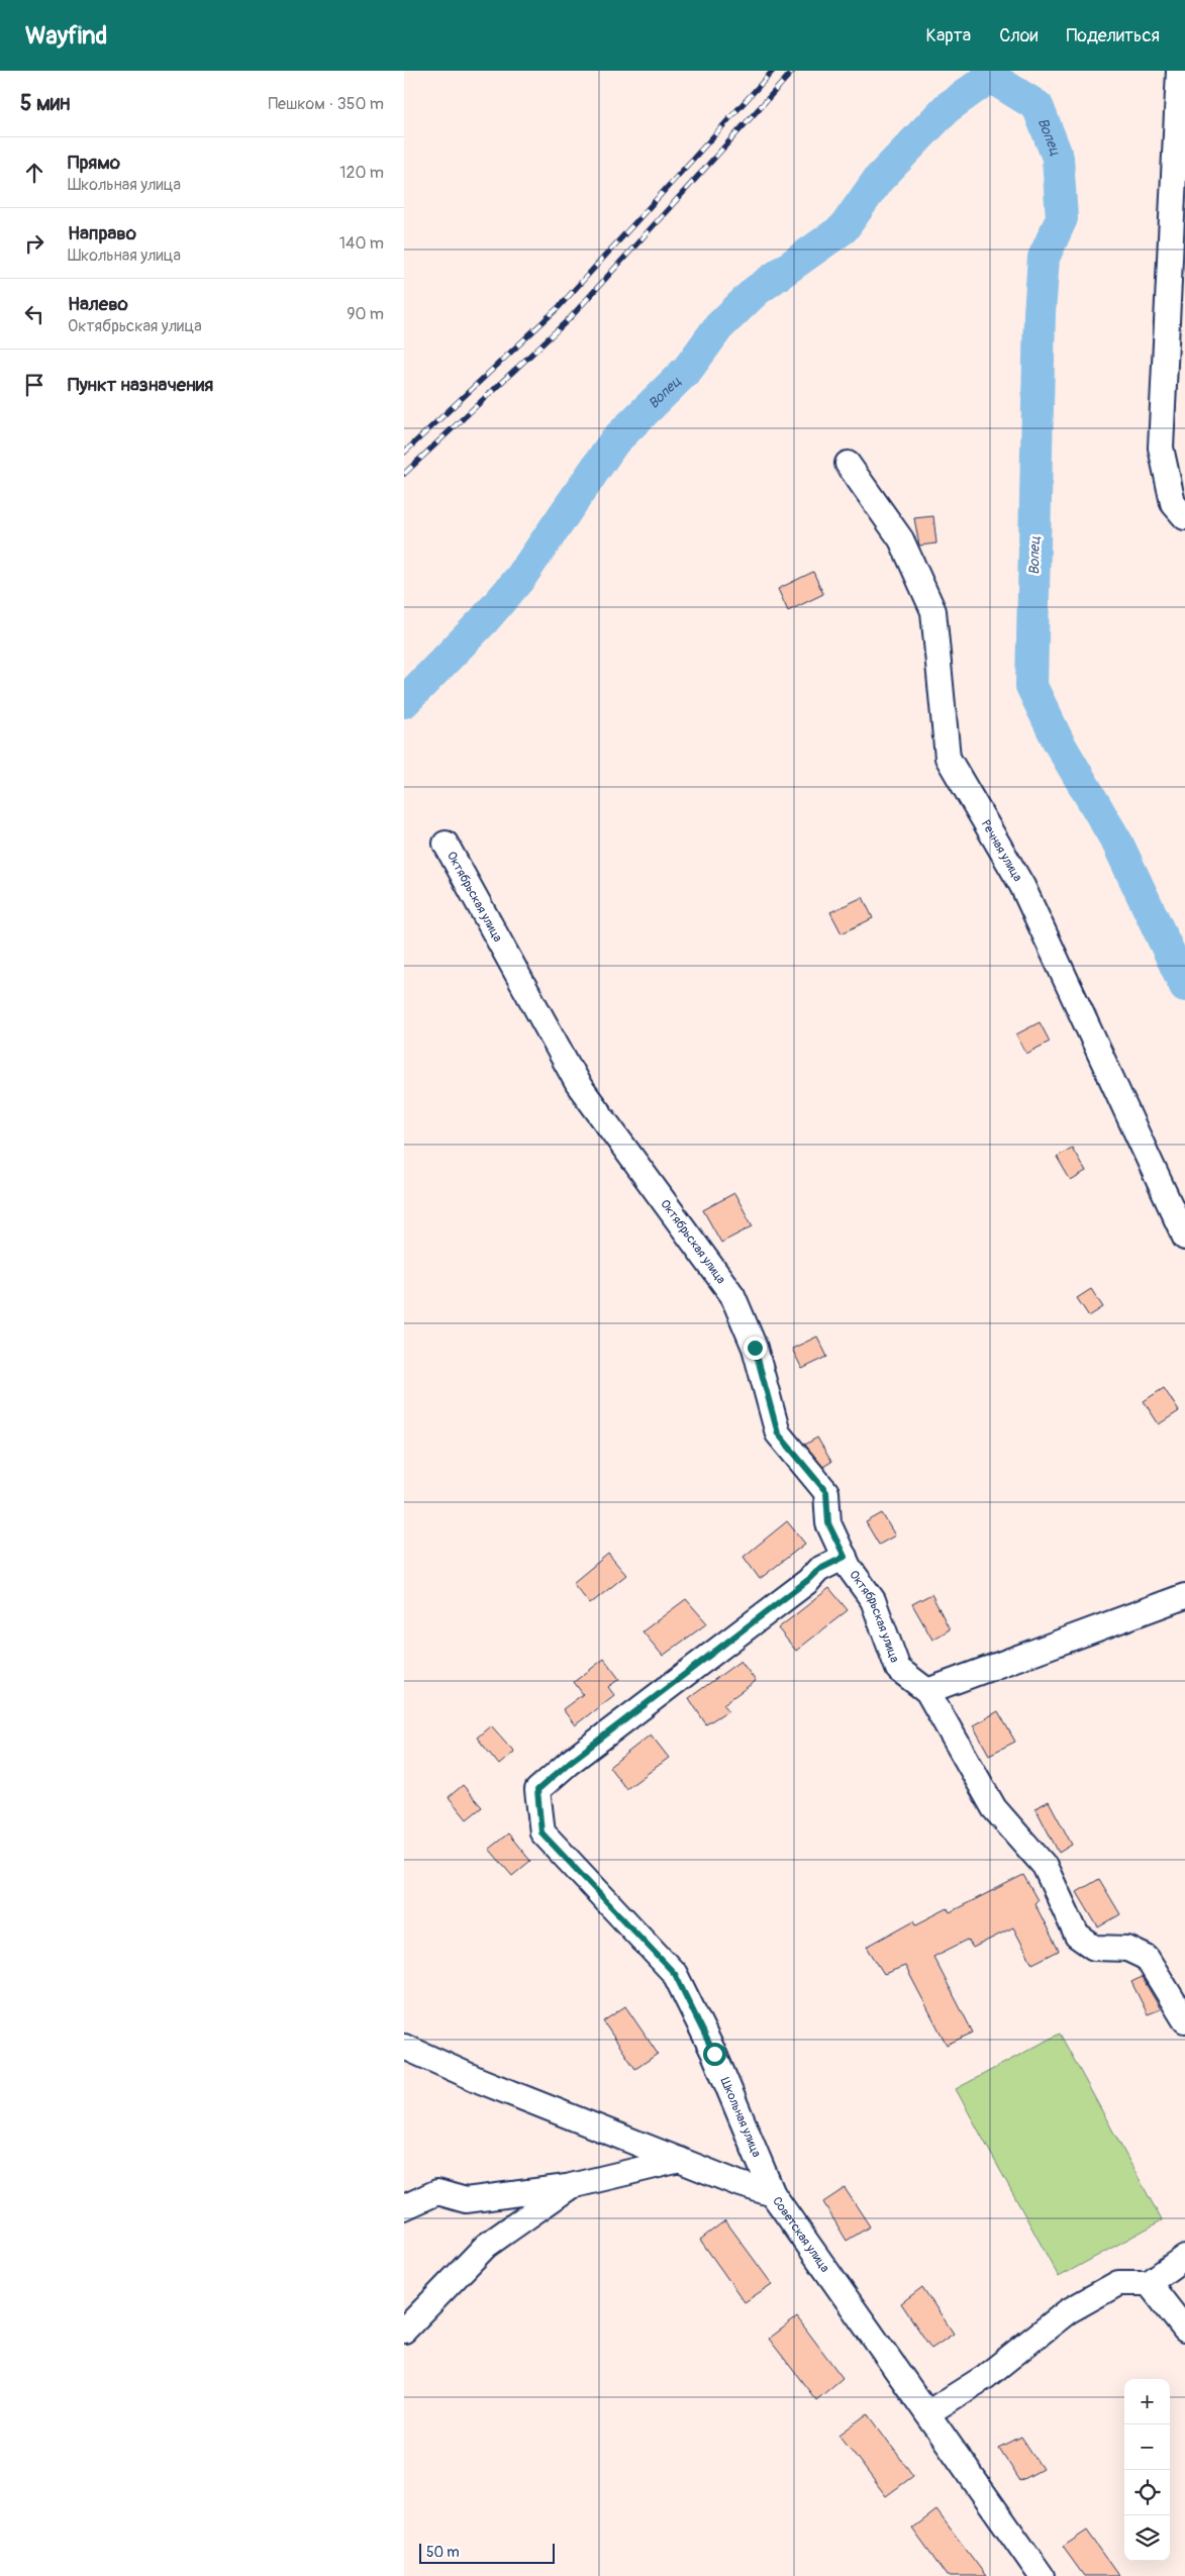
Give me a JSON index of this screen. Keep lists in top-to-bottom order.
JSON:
{
  "streets": {
    "street": [
      "Речная улица",
      "Октябрьская улица",
      "Школьная улица",
      "Советская улица"
    ]
  },
  "crossings": [
    ["Октябрьская улица", "Школьная улица"],
    ["Школьная улица", "Советская улица"]
  ],
  "water": ["Вопец"],
  "scale_bar": "50 m",
  "page": {
    "header": "Wayfind",
    "nav": ["Карта", "Слои", "Поделиться"],
    "heading": ["5 мин", "Пешком · 350 m"],
    "list": [
      ["Прямо", "Школьная улица", "120 m"],
      ["Направо", "Школьная улица", "140 m"],
      ["Налево", "Октябрьская улица", "90 m"],
      "Пункт назначения"
    ],
    "map_buttons": ["+", "−"],
    "scale": "50 m"
  }
}
